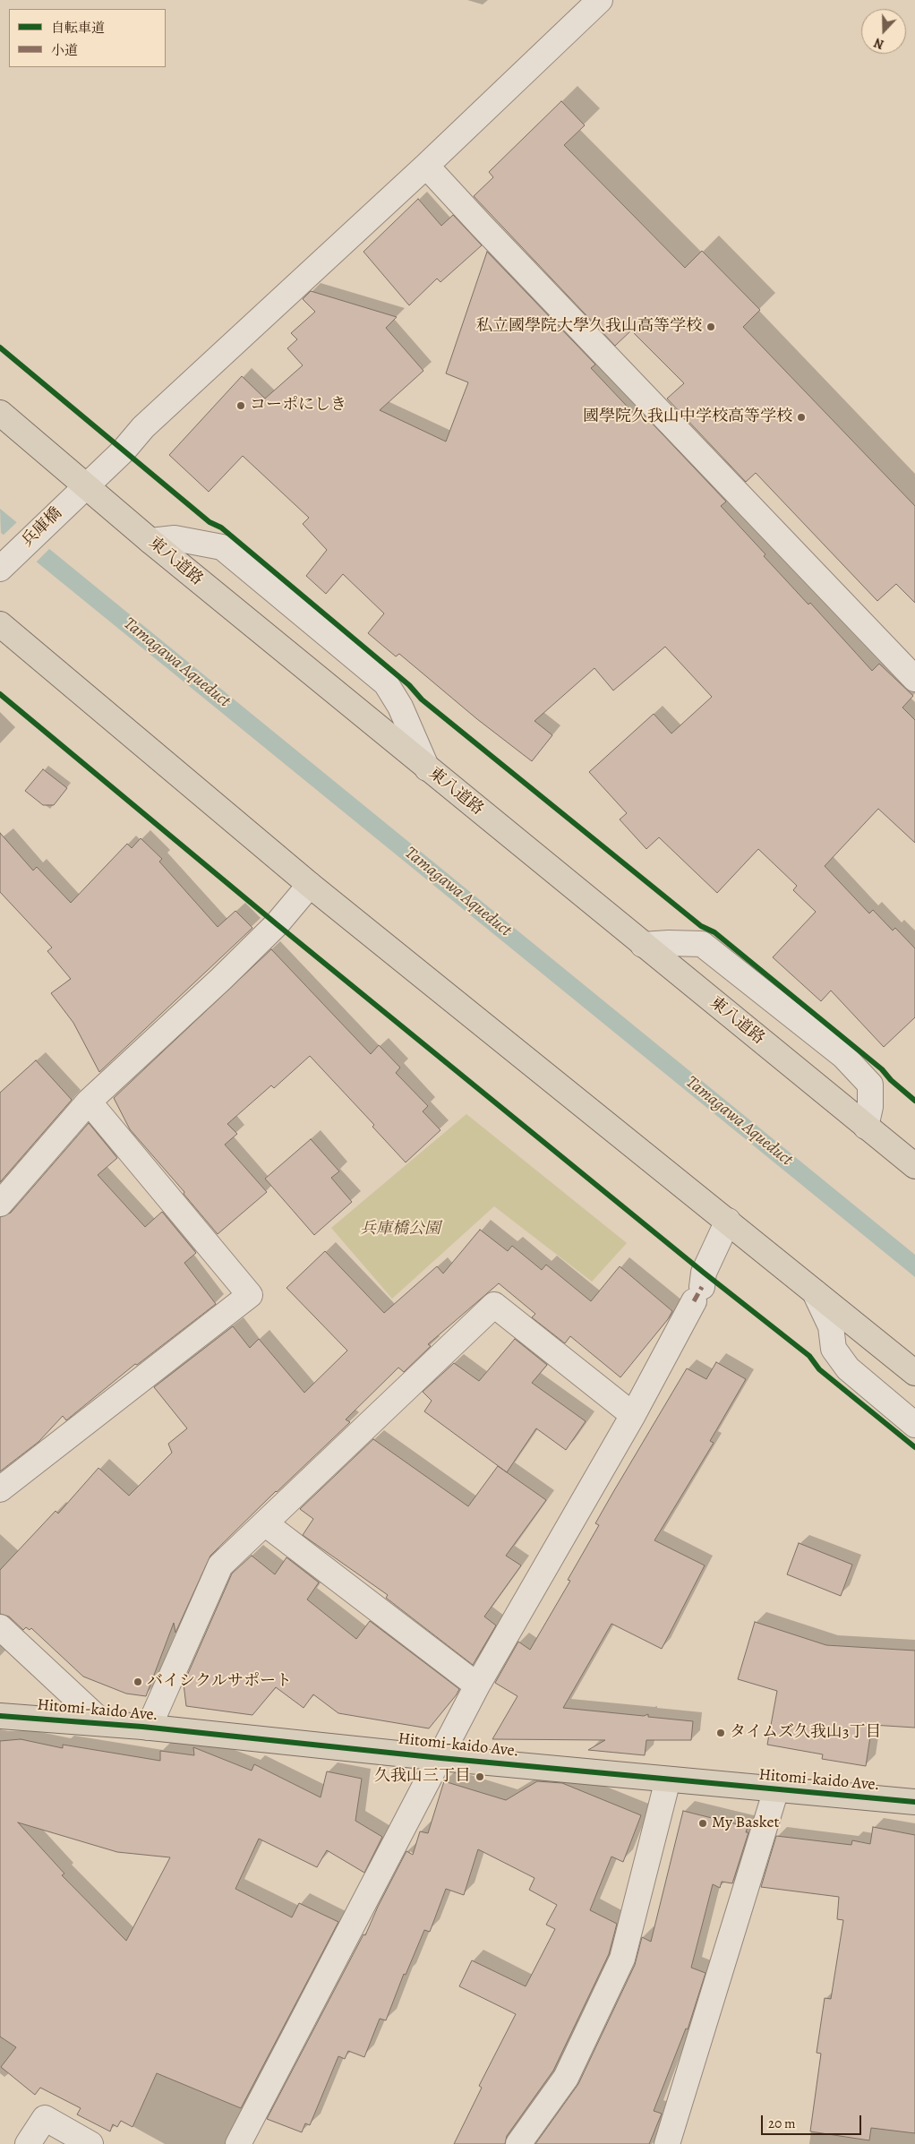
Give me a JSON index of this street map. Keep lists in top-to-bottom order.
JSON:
{
  "streets": {
    "main road": ["東八道路", "Hitomi-kaido Ave."],
    "street": ["兵庫橋"]
  },
  "crossings": [
    ["兵庫橋", "東八道路"]
  ],
  "water": ["Tamagawa Aqueduct"],
  "parks": ["兵庫橋公園"],
  "places": [
    "私立國學院大學久我山高等学校",
    "コーポにしき",
    "國學院久我山中学校高等学校",
    "バイシクルサポート",
    "タイムズ久我山3丁目",
    "久我山三丁目",
    "My Basket"
  ],
  "legend": ["自転車道", "小道"],
  "scale_bar": "20 m",
  "north": "bottom"
}
